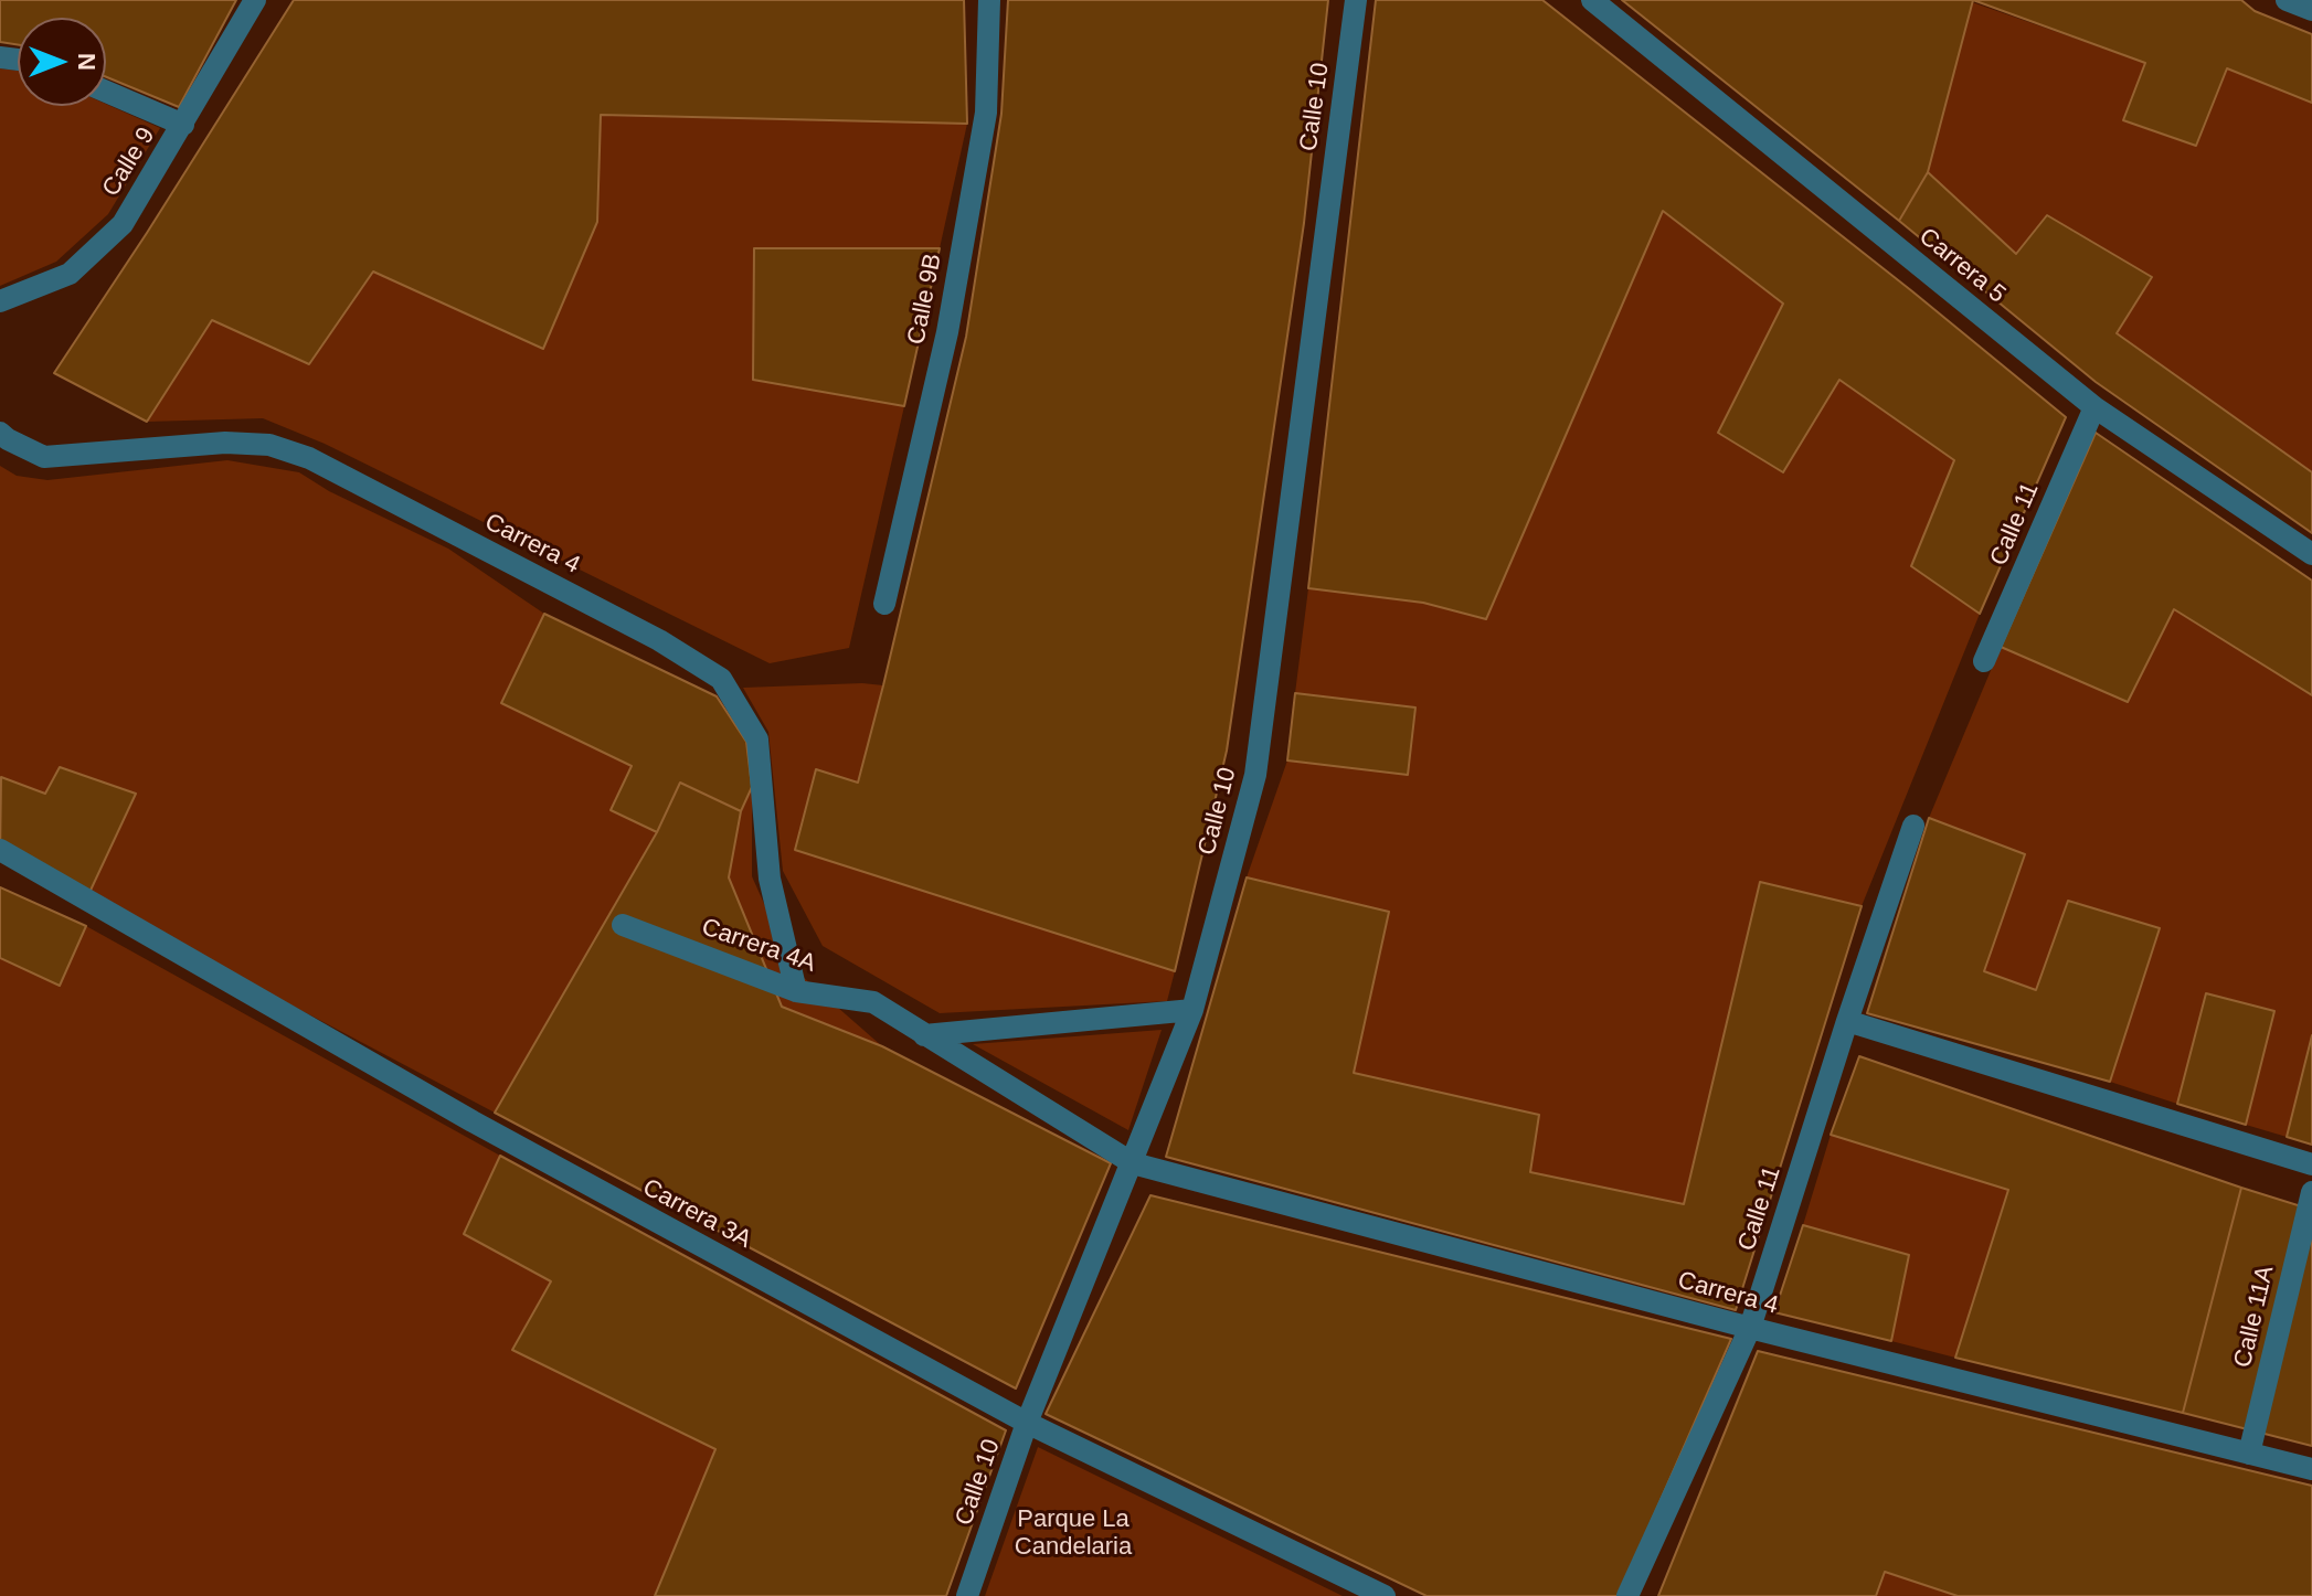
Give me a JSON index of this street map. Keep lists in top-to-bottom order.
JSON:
{
  "streets": {
    "street": [
      "Calle 10",
      "Calle 9",
      "Carrera 5",
      "Calle 9B",
      "Calle 11",
      "Carrera 4",
      "Carrera 4A",
      "Carrera 3A",
      "Calle 11A"
    ]
  },
  "crossings": [
    ["Calle 10", "Carrera 4"],
    ["Calle 10", "Carrera 4A"],
    ["Calle 10", "Carrera 3A"],
    ["Carrera 5", "Calle 11"],
    ["Calle 11", "Carrera 4"],
    ["Carrera 4", "Carrera 4A"],
    ["Carrera 4", "Calle 11A"]
  ],
  "parks": ["Parque La Candelaria"],
  "north": "right"
}
